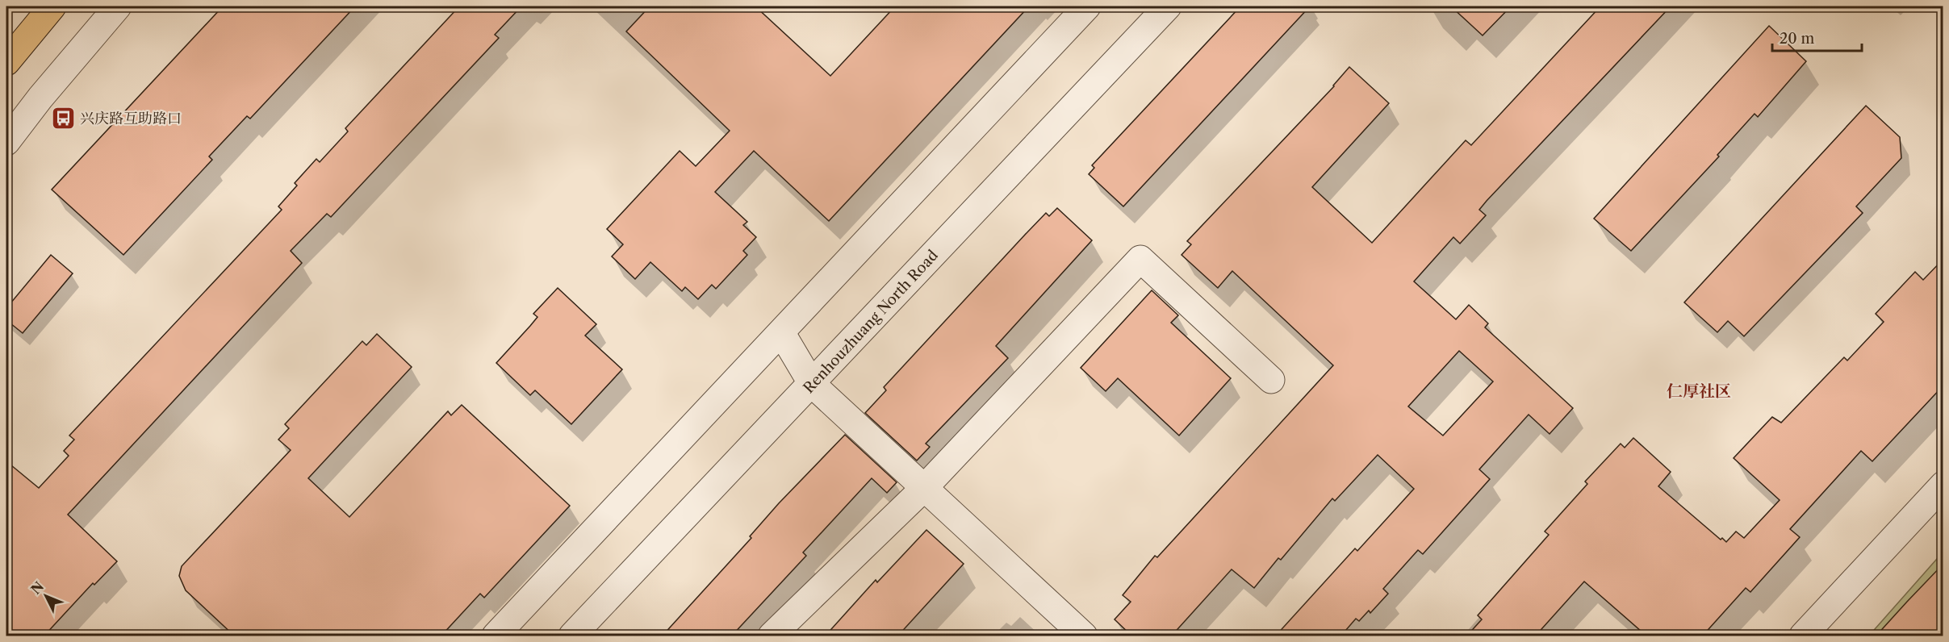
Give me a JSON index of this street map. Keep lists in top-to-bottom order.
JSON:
{
  "streets": {
    "street": ["Renhouzhuang North Road"]
  },
  "districts": ["仁厚社区"],
  "places": {
    "bus stop": ["兴庆路互助路口"]
  },
  "scale_bar": "20 m",
  "north": "top left"
}
